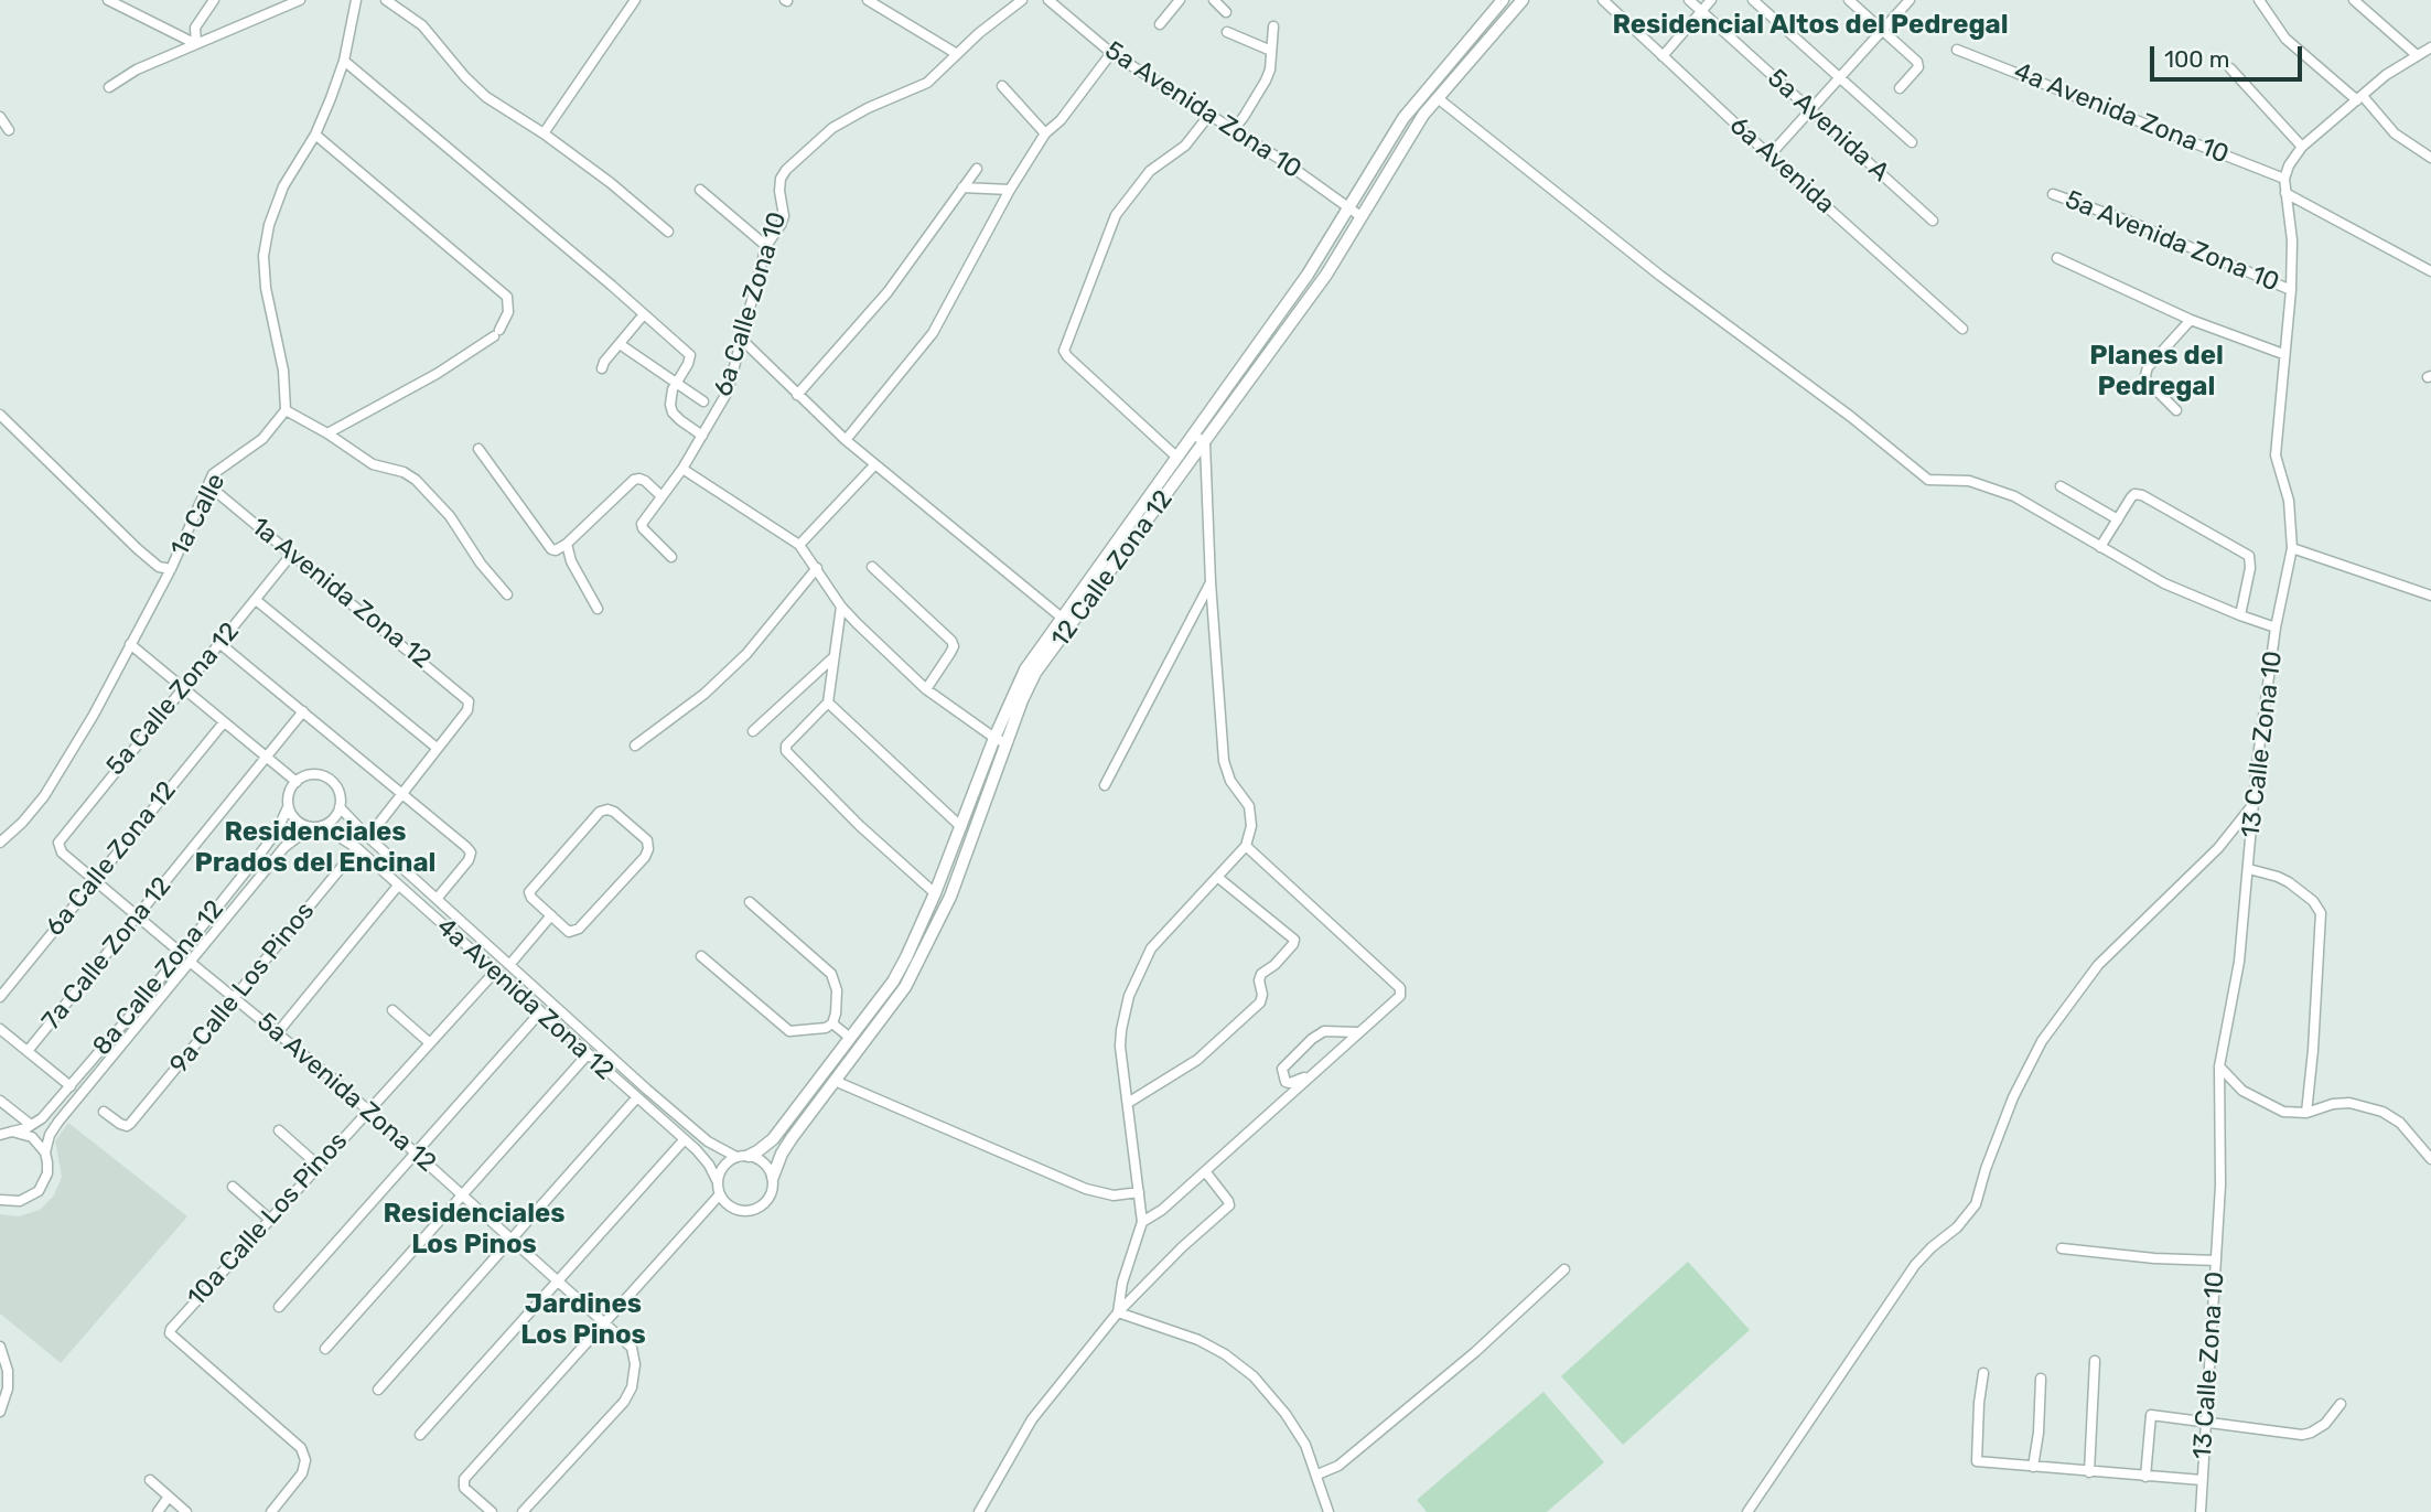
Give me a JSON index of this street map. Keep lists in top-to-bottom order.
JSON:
{
  "streets": {
    "street": [
      "5a Avenida Zona 10",
      "4a Avenida Zona 10",
      "5a Avenida A",
      "6a Avenida",
      "6a Calle Zona 10",
      "1a Calle",
      "12 Calle Zona 12",
      "1a Avenida Zona 12",
      "5a Calle Zona 12",
      "13 Calle Zona 10",
      "6a Calle Zona 12",
      "7a Calle Zona 12",
      "8a Calle Zona 12",
      "9a Calle Los Pinos",
      "4a Avenida Zona 12",
      "5a Avenida Zona 12",
      "10a Calle Los Pinos"
    ]
  },
  "crossings": [
    ["5a Avenida Zona 10", "12 Calle Zona 12"],
    ["5a Avenida Zona 10", "13 Calle Zona 10"],
    ["4a Avenida Zona 10", "13 Calle Zona 10"],
    ["1a Calle", "1a Avenida Zona 12"],
    ["12 Calle Zona 12", "4a Avenida Zona 12"],
    ["1a Avenida Zona 12", "5a Calle Zona 12"],
    ["5a Calle Zona 12", "6a Calle Zona 12"],
    ["8a Calle Zona 12", "4a Avenida Zona 12"],
    ["8a Calle Zona 12", "5a Avenida Zona 12"],
    ["9a Calle Los Pinos", "4a Avenida Zona 12"],
    ["9a Calle Los Pinos", "5a Avenida Zona 12"],
    ["4a Avenida Zona 12", "10a Calle Los Pinos"],
    ["5a Avenida Zona 12", "10a Calle Los Pinos"]
  ],
  "districts": [
    "Residencial Altos del Pedregal",
    "Planes del Pedregal",
    "Residenciales Prados del Encinal",
    "Residenciales Los Pinos",
    "Jardines Los Pinos"
  ],
  "scale_bar": "100 m"
}
